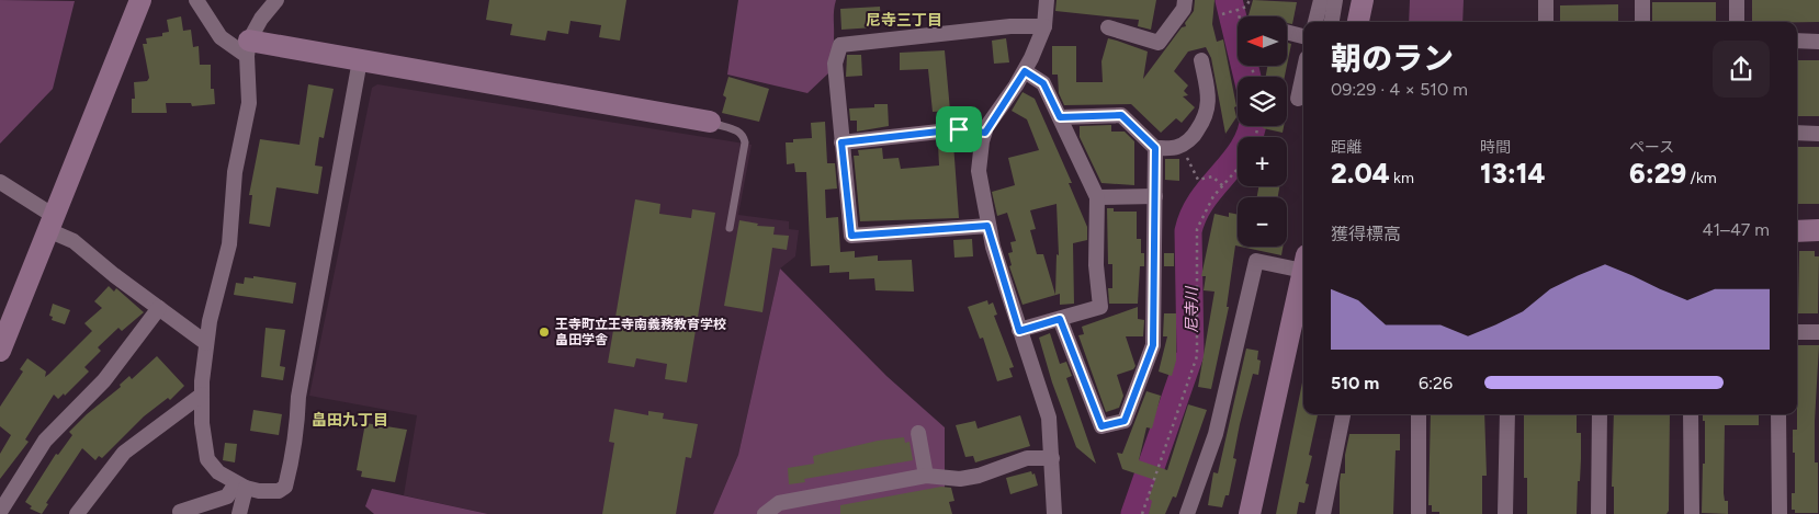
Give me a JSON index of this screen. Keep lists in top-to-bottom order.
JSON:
{
  "districts": ["尼寺三丁目", "畠田九丁目"],
  "water": ["尼寺川"],
  "places": ["王寺町立王寺南義務教育学校 畠田学舎"],
  "north": "left",
  "page": {
    "map_buttons": ["+", "−"],
    "heading": ["朝のラン", "09:29 · 4 × 510 m"],
    "stats": [
      ["距離", "2.04 km"],
      ["時間", "13:14"],
      ["ペース", "6:29 /km"]
    ],
    "chart": ["獲得標高", "41–47 m"],
    "list": [
      {
        "name": "510 m",
        "note": "6:26"
      }
    ]
  }
}
